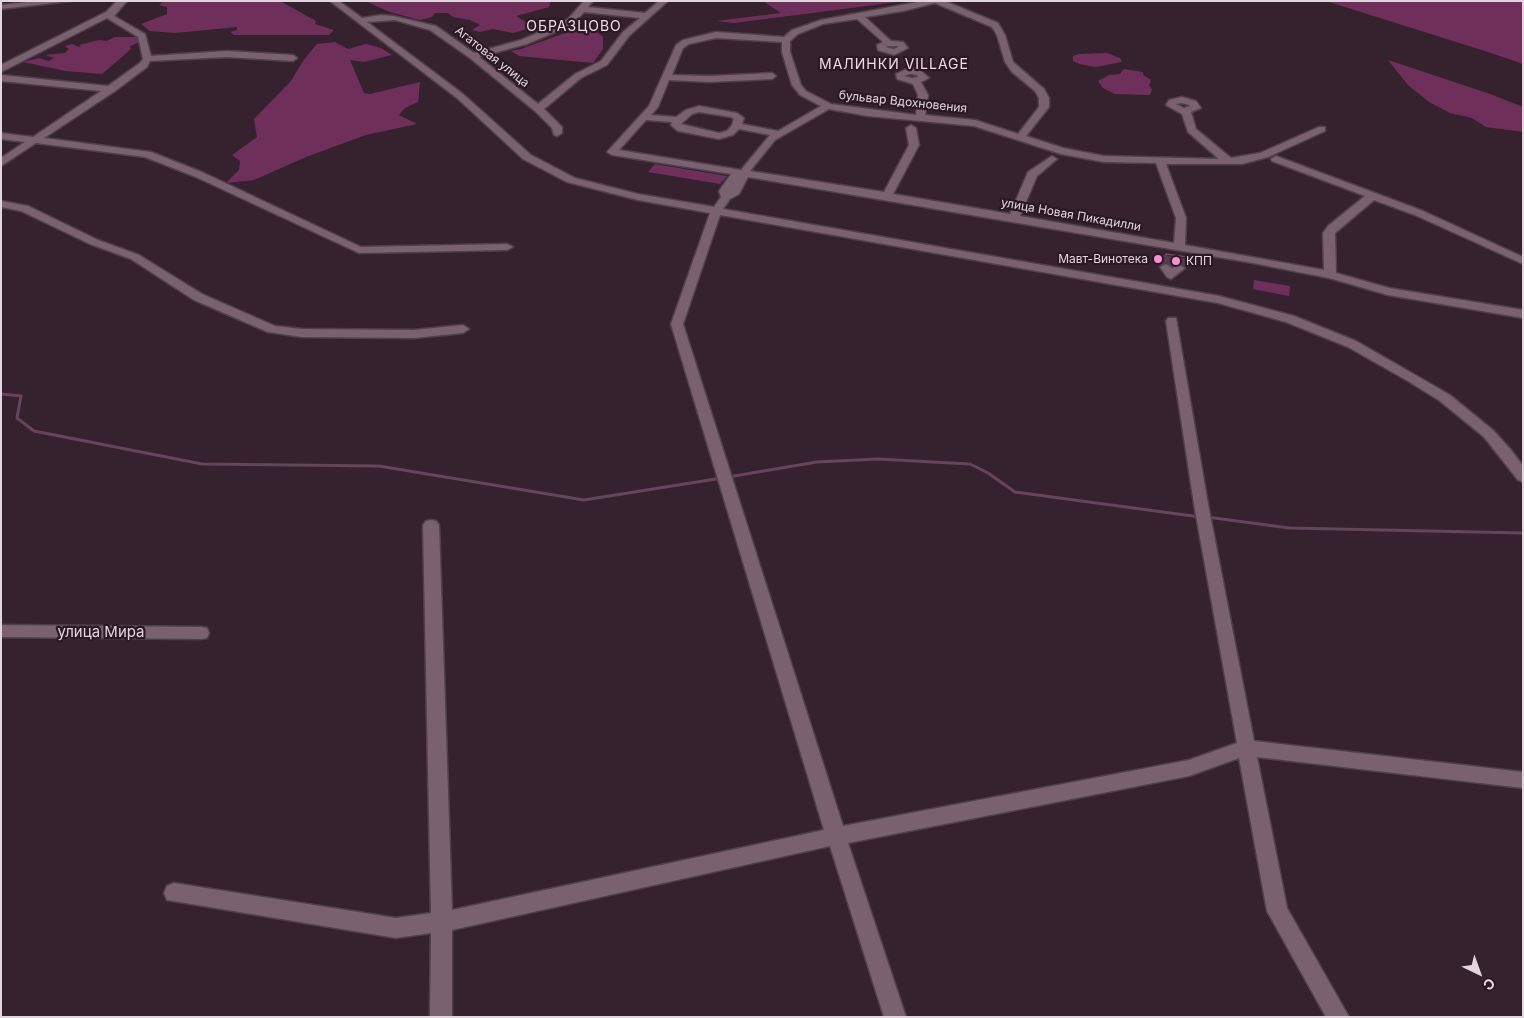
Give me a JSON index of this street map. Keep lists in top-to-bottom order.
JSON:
{
  "streets": {
    "street": [
      "Агатовая улица",
      "бульвар Вдохновения",
      "улица Новая Пикадилли",
      "улица Мира"
    ]
  },
  "districts": ["ОБРАЗЦОВО", "МАЛИНКИ VILLAGE"],
  "places": ["Мавт-Винотека", "КПП"],
  "north": "bottom right"
}
